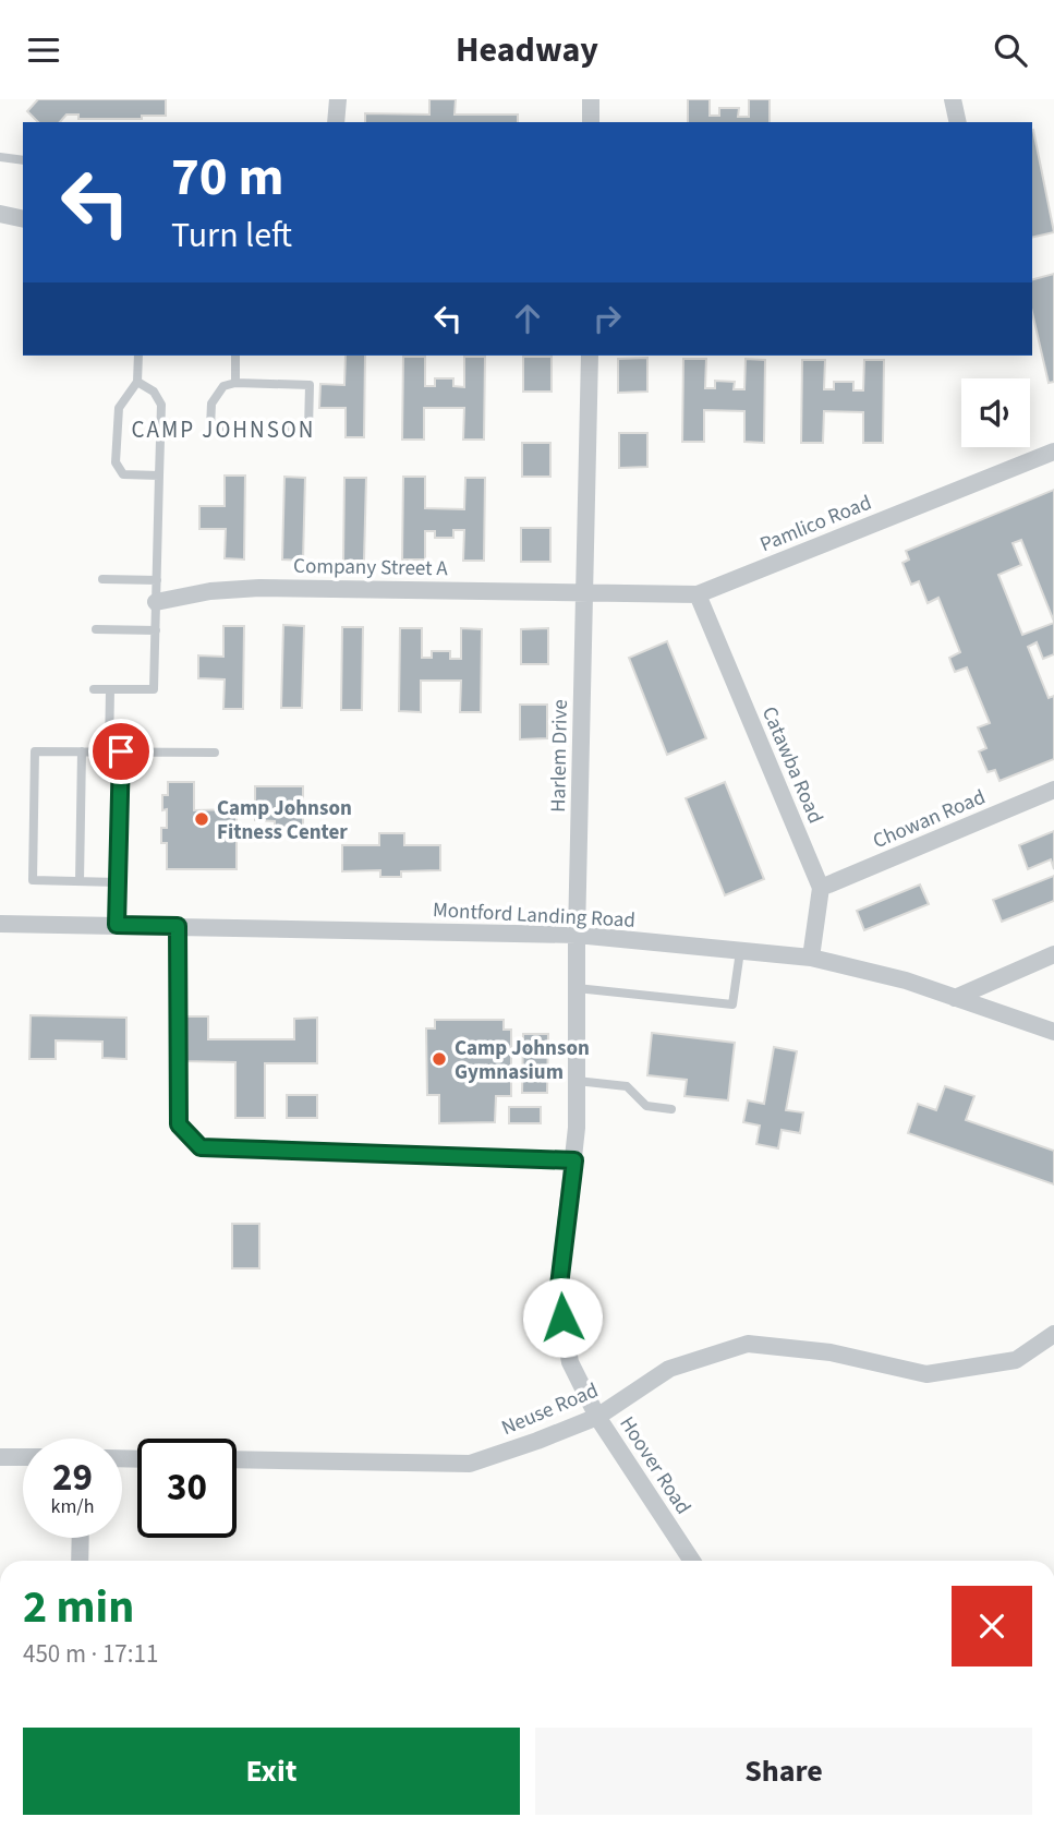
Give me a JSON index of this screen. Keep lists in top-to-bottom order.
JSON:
{
  "streets": {
    "street": [
      "Pamlico Road",
      "Company Street A",
      "Harlem Drive",
      "Catawba Road",
      "Chowan Road",
      "Montford Landing Road",
      "Neuse Road",
      "Hoover Road"
    ]
  },
  "crossings": [
    ["Pamlico Road", "Company Street A"],
    ["Pamlico Road", "Harlem Drive"],
    ["Pamlico Road", "Catawba Road"],
    ["Company Street A", "Harlem Drive"],
    ["Harlem Drive", "Montford Landing Road"],
    ["Harlem Drive", "Hoover Road"],
    ["Catawba Road", "Chowan Road"],
    ["Neuse Road", "Hoover Road"]
  ],
  "districts": ["CAMP JOHNSON"],
  "places": ["Camp Johnson Fitness Center", "Camp Johnson Gymnasium"],
  "page": {
    "header": "Headway",
    "turn": ["70 m", "Turn left"],
    "speed": "29 km/h",
    "limit": "30",
    "heading": ["2 min", "450 m · 17:11"],
    "buttons": ["Exit", "Share"]
  }
}
